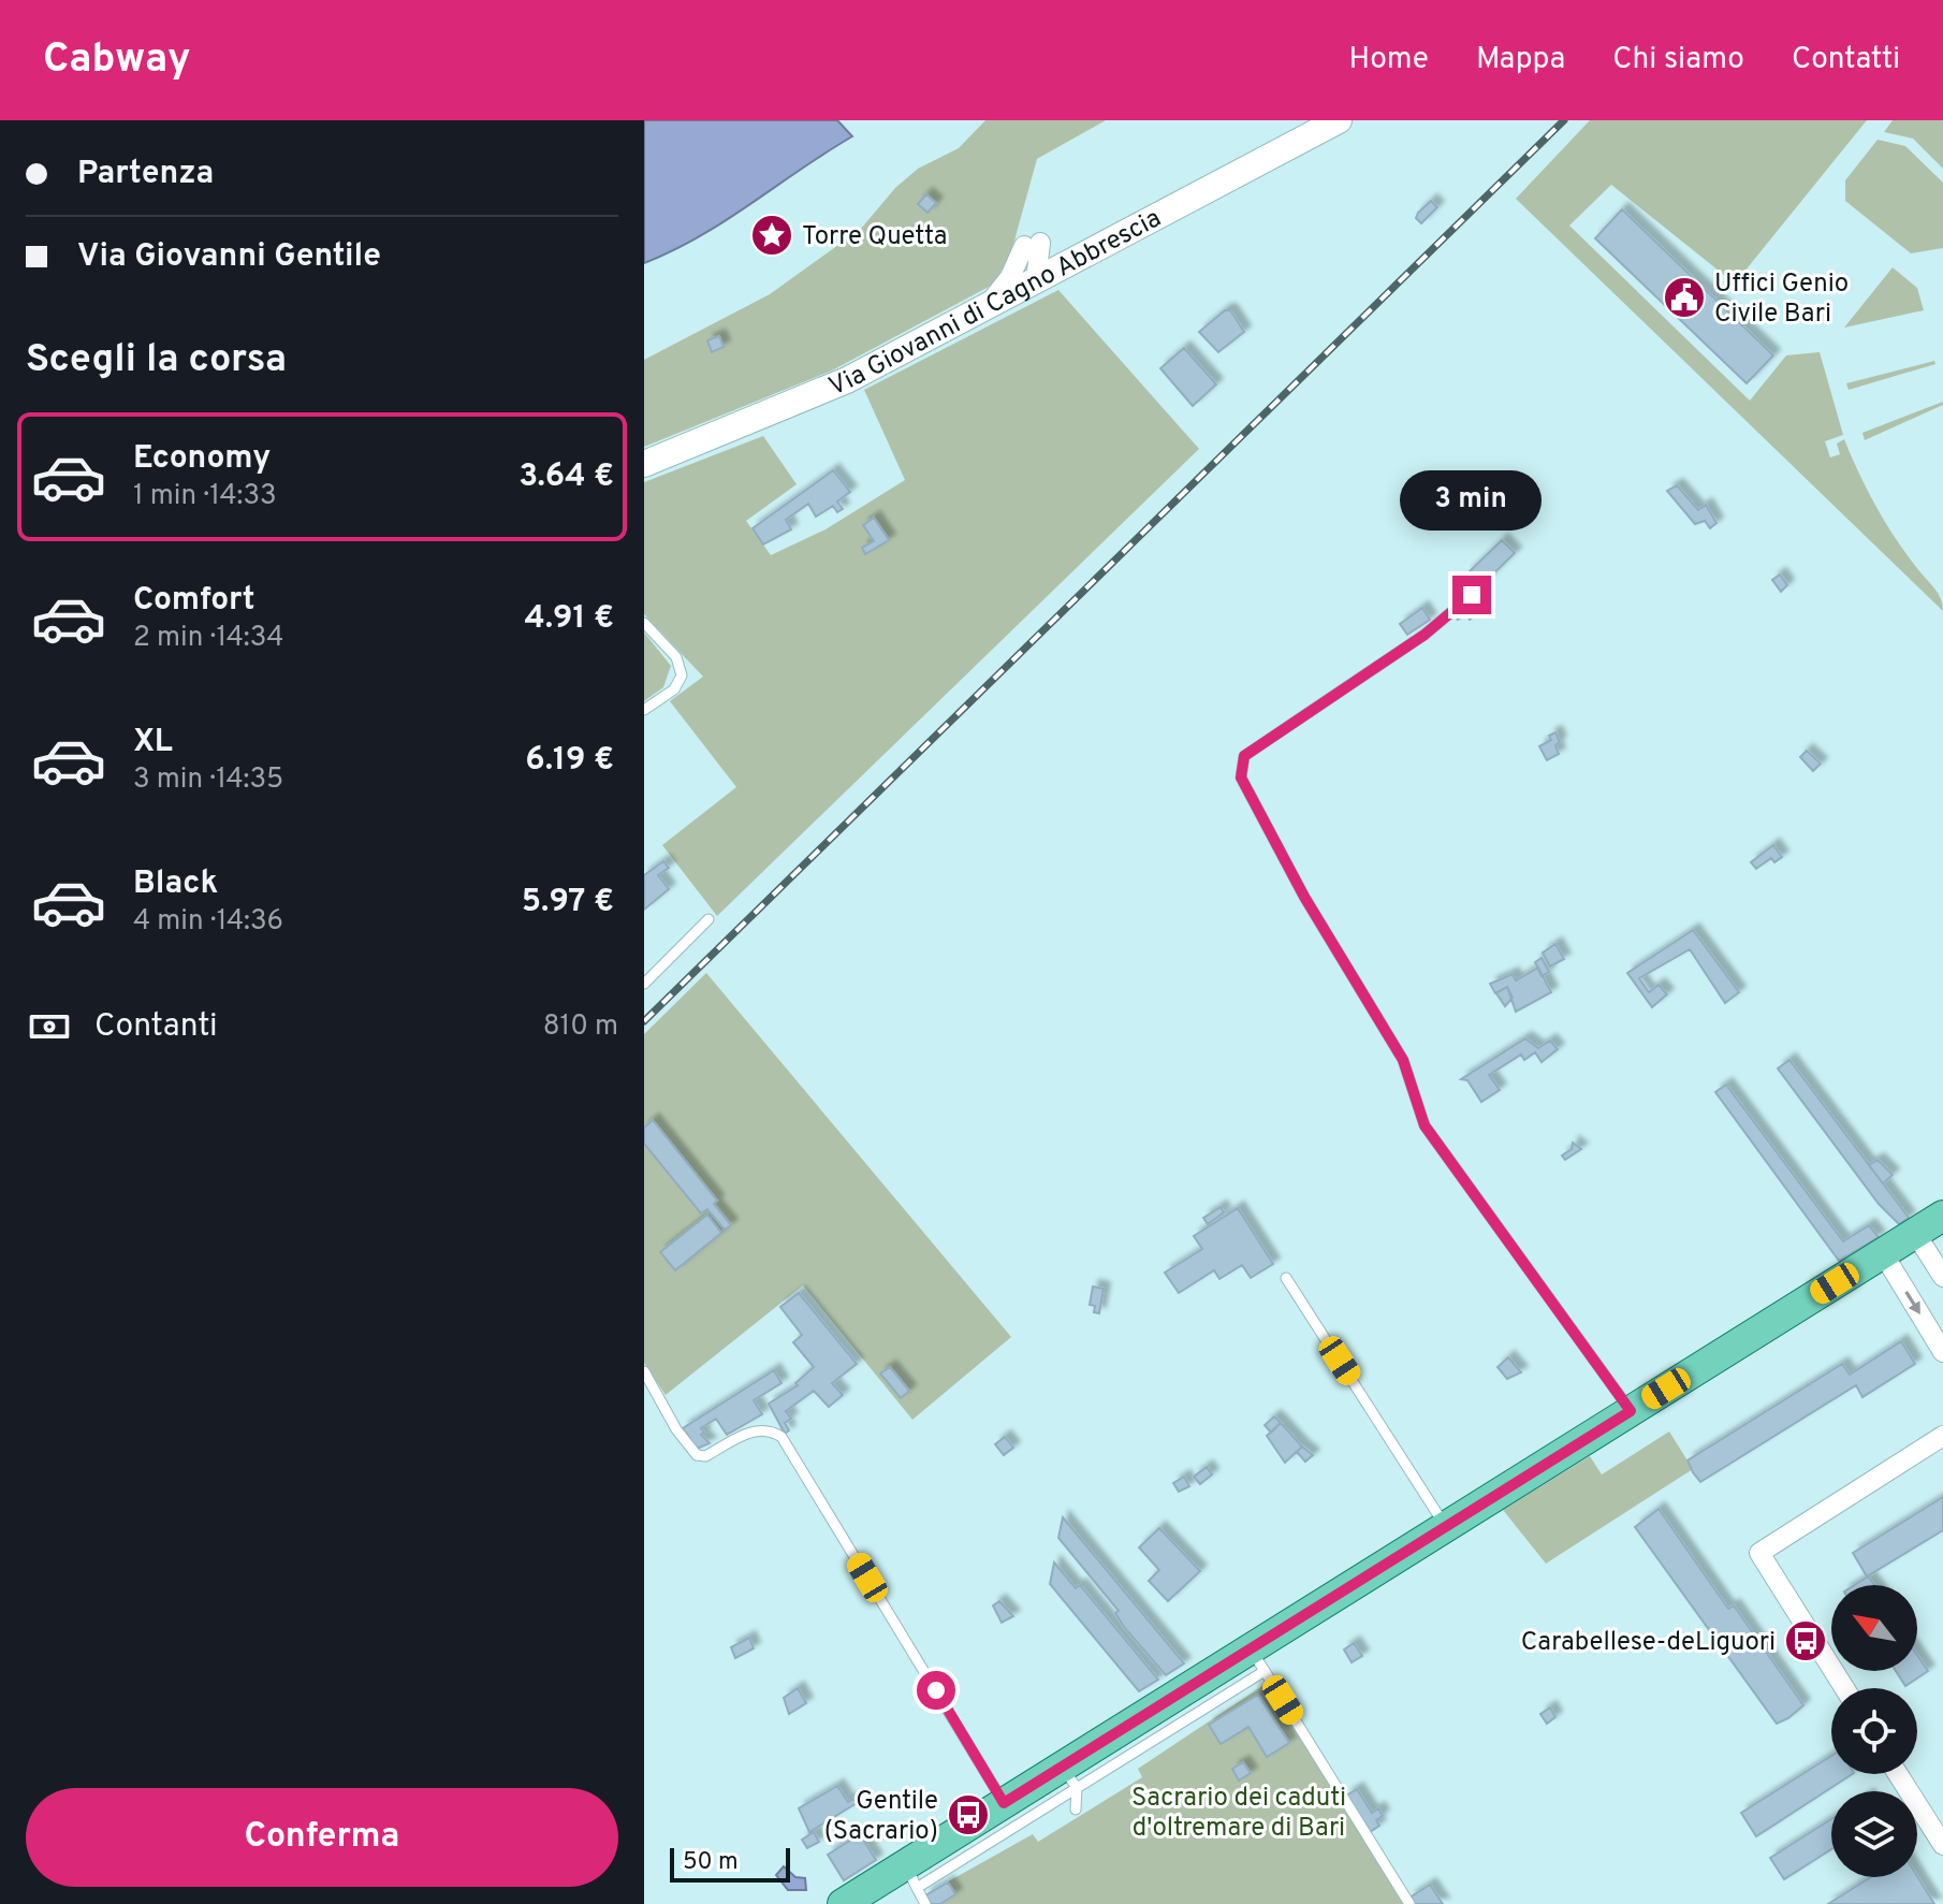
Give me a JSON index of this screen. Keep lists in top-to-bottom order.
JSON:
{
  "streets": {
    "main road": ["Via Giovanni di Cagno Abbrescia"]
  },
  "parks": ["Sacrario dei caduti d'oltremare di Bari"],
  "places": {
    "place": ["Torre Quetta"],
    "public building": ["Uffici Genio Civile Bari"],
    "bus stop": ["Carabellese-deLiguori", "Gentile (Sacrario)"]
  },
  "scale_bar": "50 m",
  "north": "top left",
  "page": {
    "header": "Cabway",
    "nav": [
      "Home",
      "Mappa",
      "Chi siamo",
      "Contatti"
    ],
    "banner": ["Partenza", "Via Giovanni Gentile"],
    "heading": "Scegli la corsa",
    "list": [
      {
        "name": "Economy",
        "note": "1 min · 14:33",
        "value": "3.64 €"
      },
      {
        "name": "Comfort",
        "note": "2 min · 14:34",
        "value": "4.91 €"
      },
      {
        "name": "XL",
        "note": "3 min · 14:35",
        "value": "6.19 €"
      },
      {
        "name": "Black",
        "note": "4 min · 14:36",
        "value": "5.97 €"
      }
    ],
    "bubble": "3 min",
    "pay": ["Contanti", "810 m"],
    "buttons": "Conferma",
    "scale": "50 m"
  }
}
